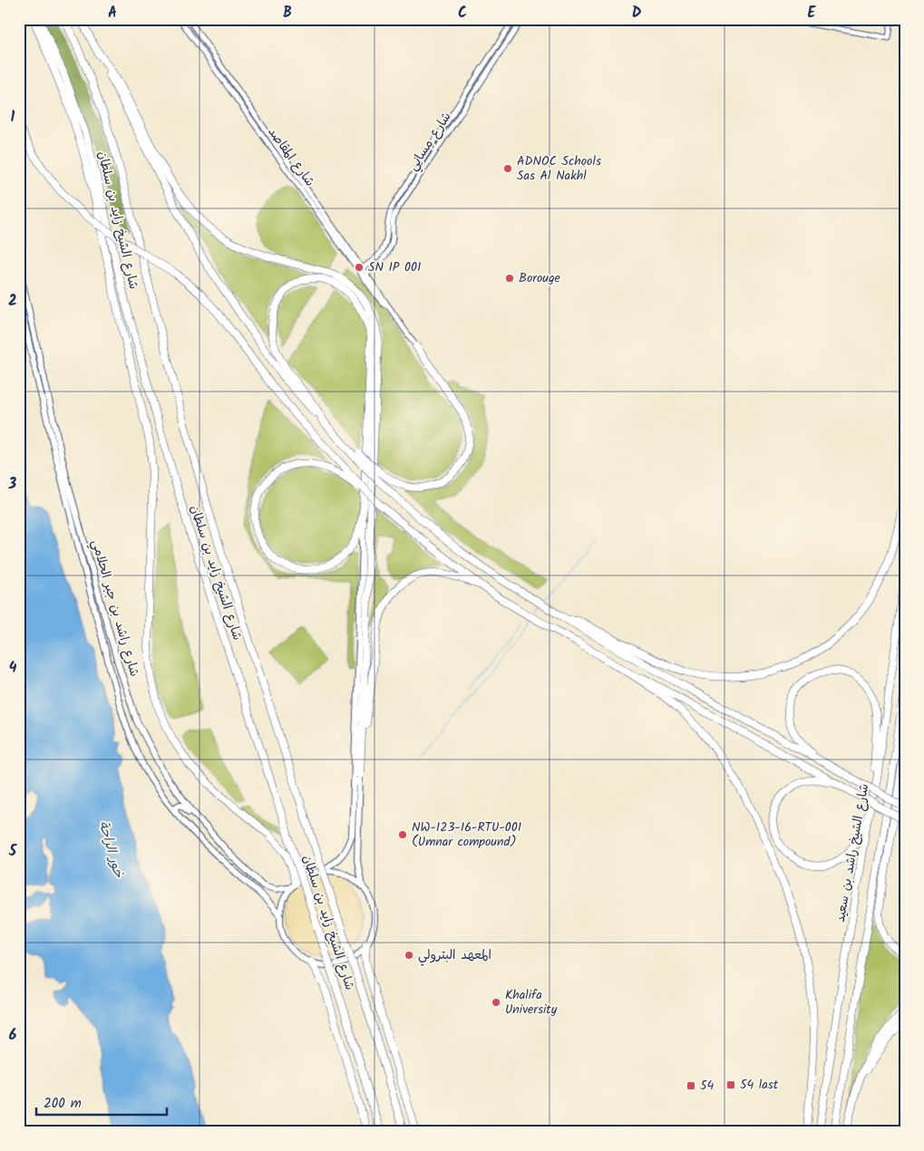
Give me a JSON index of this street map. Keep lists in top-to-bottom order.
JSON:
{
  "streets": {
    "highway": ["شارع الشيخ زايد بن سلطان", "شارع الشيخ راشد بن سعيد"],
    "main road": ["شارع راشد بن جبر الحلامي"],
    "street": ["شارع مِسانِي", "شارع المقاصد"]
  },
  "crossings": [
    ["شارع مِسانِي", "شارع المقاصد"]
  ],
  "water": ["خور الراحة"],
  "places": {
    "other": [
      "ADNOC Schools Sas Al Nakhl",
      "SN IP 001",
      "Borouge",
      "NW-123-16-RTU-001 (Umnar compound)",
      "المعهد البترولي",
      "Khalifa University"
    ],
    "transit": ["54 last", "54"]
  },
  "scale_bar": "200 m",
  "grid": {
    "columns": [
      "A",
      "B",
      "C",
      "D",
      "E"
    ],
    "rows": [
      "1",
      "2",
      "3",
      "4",
      "5",
      "6"
    ]
  }
}
